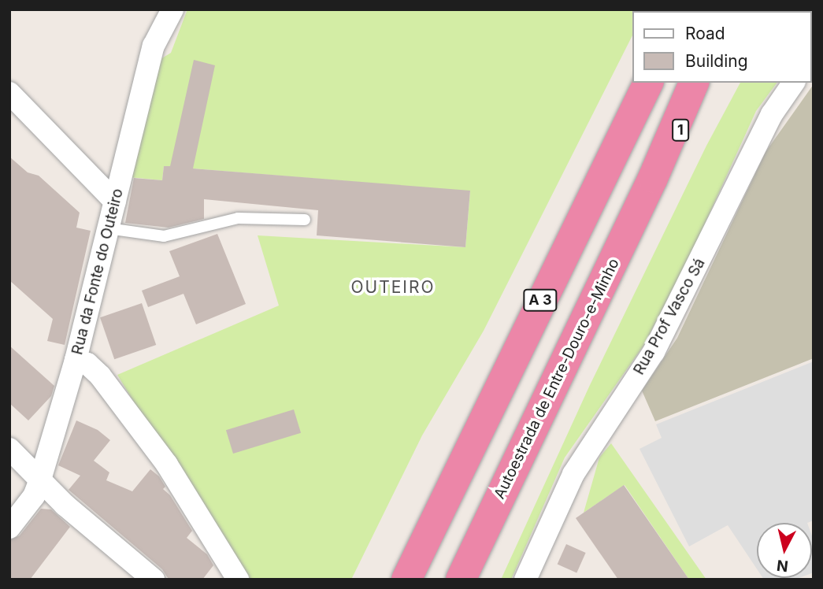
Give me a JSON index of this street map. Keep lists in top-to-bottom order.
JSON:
{
  "streets": {
    "highway": ["1", "A 3", "Autoestrada de Entre-Douro-e-Minho"],
    "street": ["Rua da Fonte do Outeiro", "Rua Prof Vasco Sá"]
  },
  "crossings": [
    ["1", "Autoestrada de Entre-Douro-e-Minho"]
  ],
  "districts": ["OUTEIRO"],
  "legend": ["Road", "Building"],
  "north": "bottom"
}
